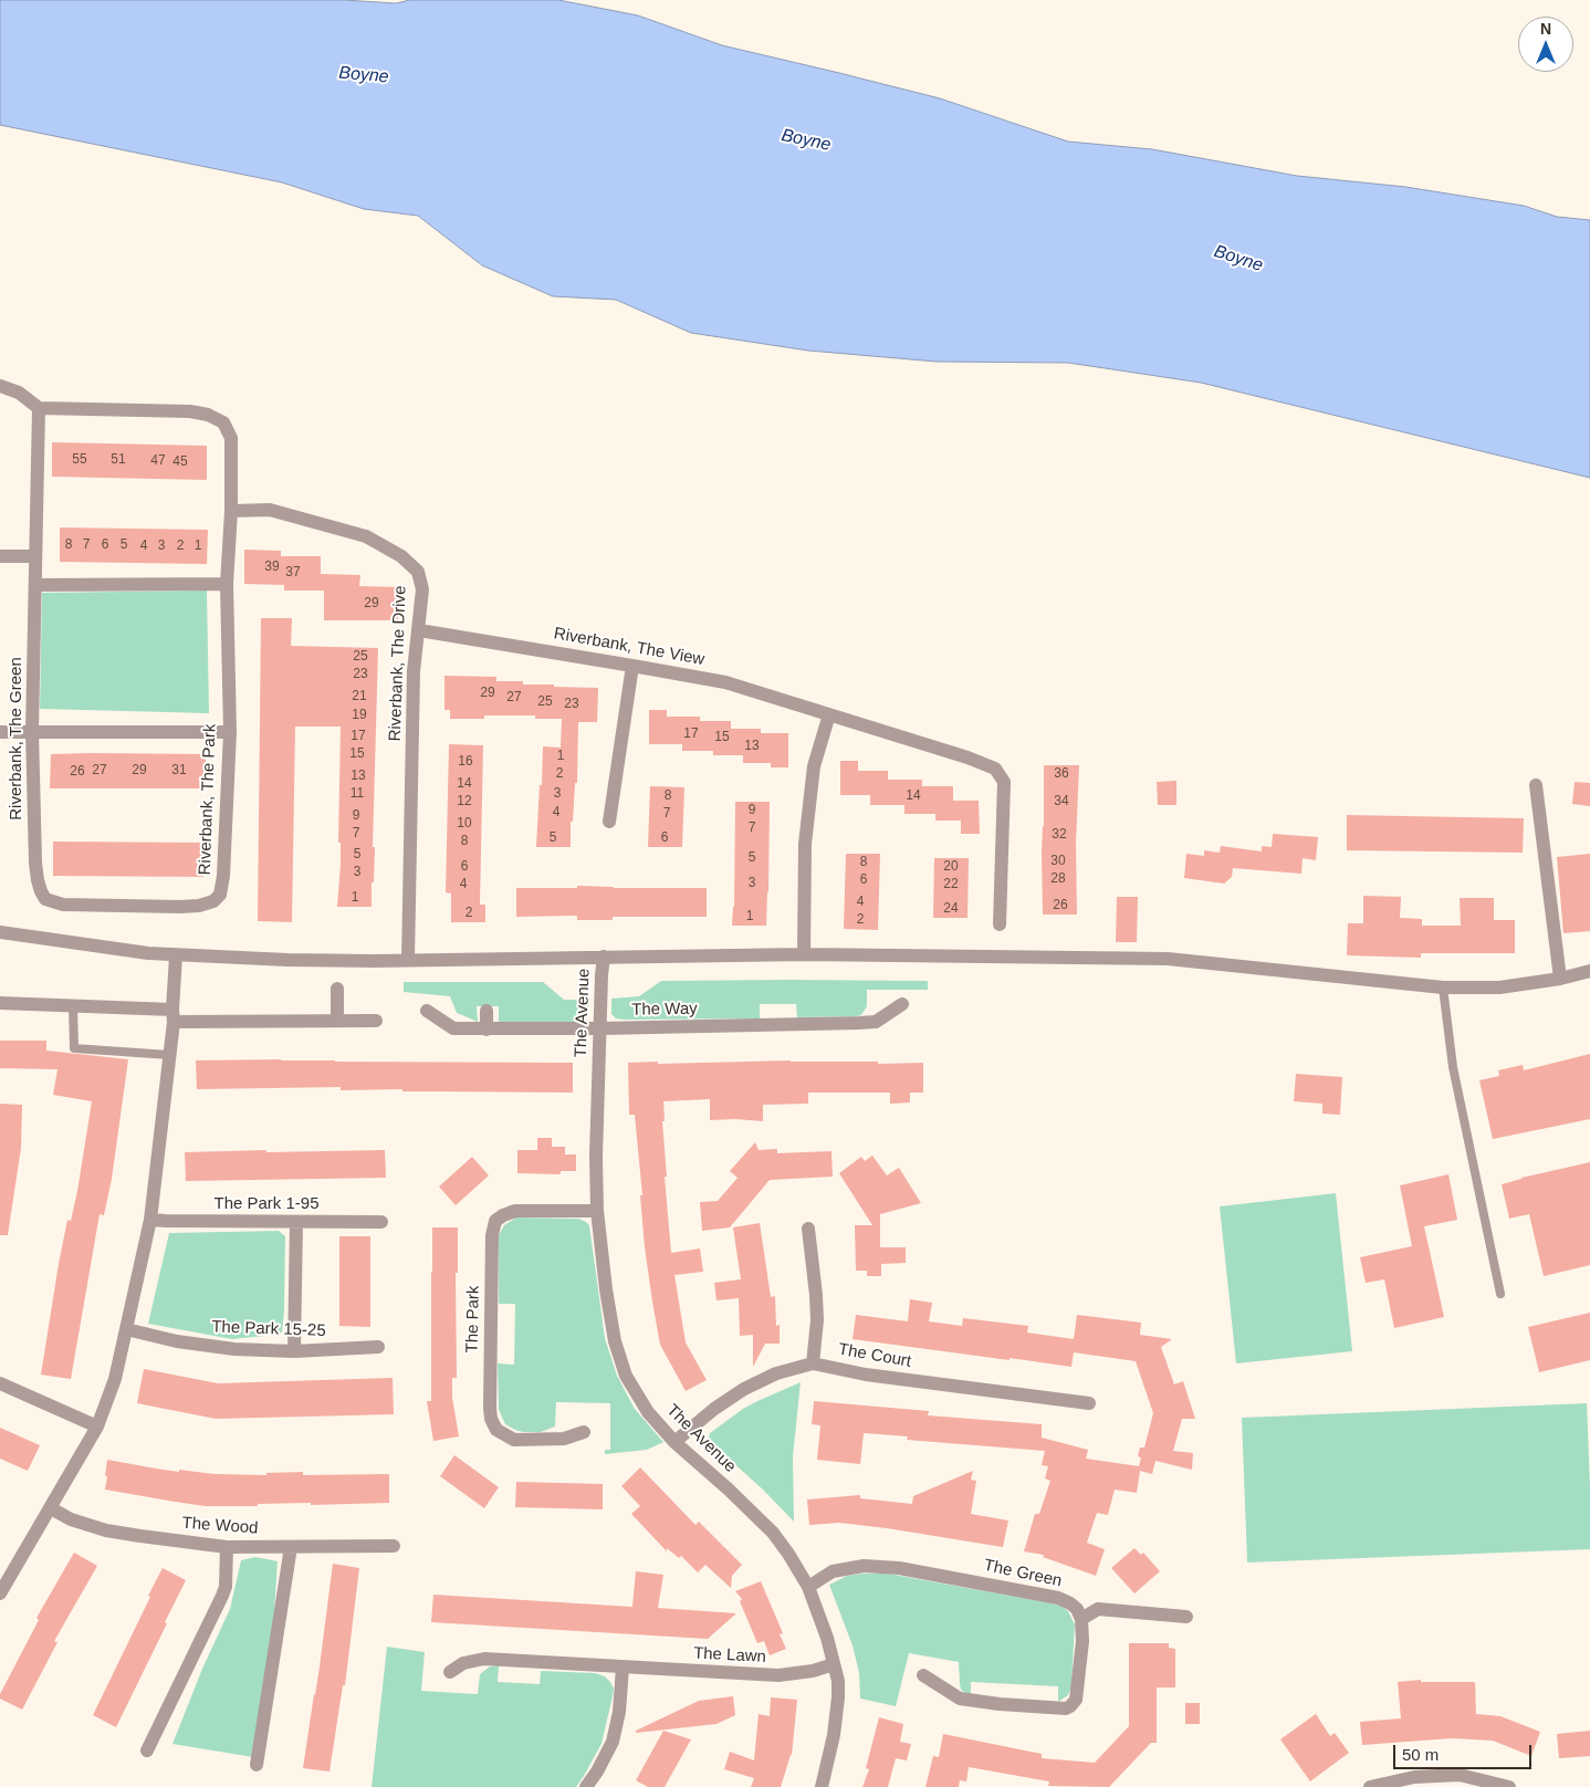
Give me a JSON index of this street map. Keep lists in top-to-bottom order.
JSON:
{
  "streets": {
    "street": [
      "Riverbank, The View",
      "Riverbank, The Drive",
      "Riverbank, The Green",
      "Riverbank, The Park",
      "The Way",
      "The Avenue",
      "The Park 1-95",
      "The Park",
      "The Park 15-25",
      "The Court",
      "The Wood",
      "The Green",
      "The Lawn"
    ]
  },
  "crossings": [
    ["Riverbank, The View", "Riverbank, The Drive"],
    ["Riverbank, The Drive", "Riverbank, The Park"],
    ["Riverbank, The Green", "Riverbank, The Park"],
    ["The Way", "The Avenue"],
    ["The Avenue", "The Park"],
    ["The Avenue", "The Court"],
    ["The Avenue", "The Green"],
    ["The Avenue", "The Lawn"]
  ],
  "water": ["Boyne"],
  "house_numbers": [
    "55",
    "51",
    "47",
    "45",
    "8",
    "7",
    "6",
    "5",
    "4",
    "3",
    "2",
    "1",
    "39",
    "37",
    "29",
    "25",
    "23",
    "29",
    "21",
    "27",
    "25",
    "23",
    "19",
    "17",
    "17",
    "15",
    "13",
    "15",
    "1",
    "16",
    "27",
    "29",
    "31",
    "26",
    "2",
    "36",
    "13",
    "14",
    "11",
    "3",
    "8",
    "14",
    "12",
    "34",
    "9",
    "4",
    "7",
    "9",
    "10",
    "7",
    "7",
    "32",
    "5",
    "6",
    "8",
    "5",
    "5",
    "30",
    "8",
    "6",
    "20",
    "3",
    "28",
    "6",
    "3",
    "4",
    "22",
    "1",
    "4",
    "26",
    "24",
    "2",
    "1",
    "2"
  ],
  "scale_bar": "50 m",
  "north": "top"
}
